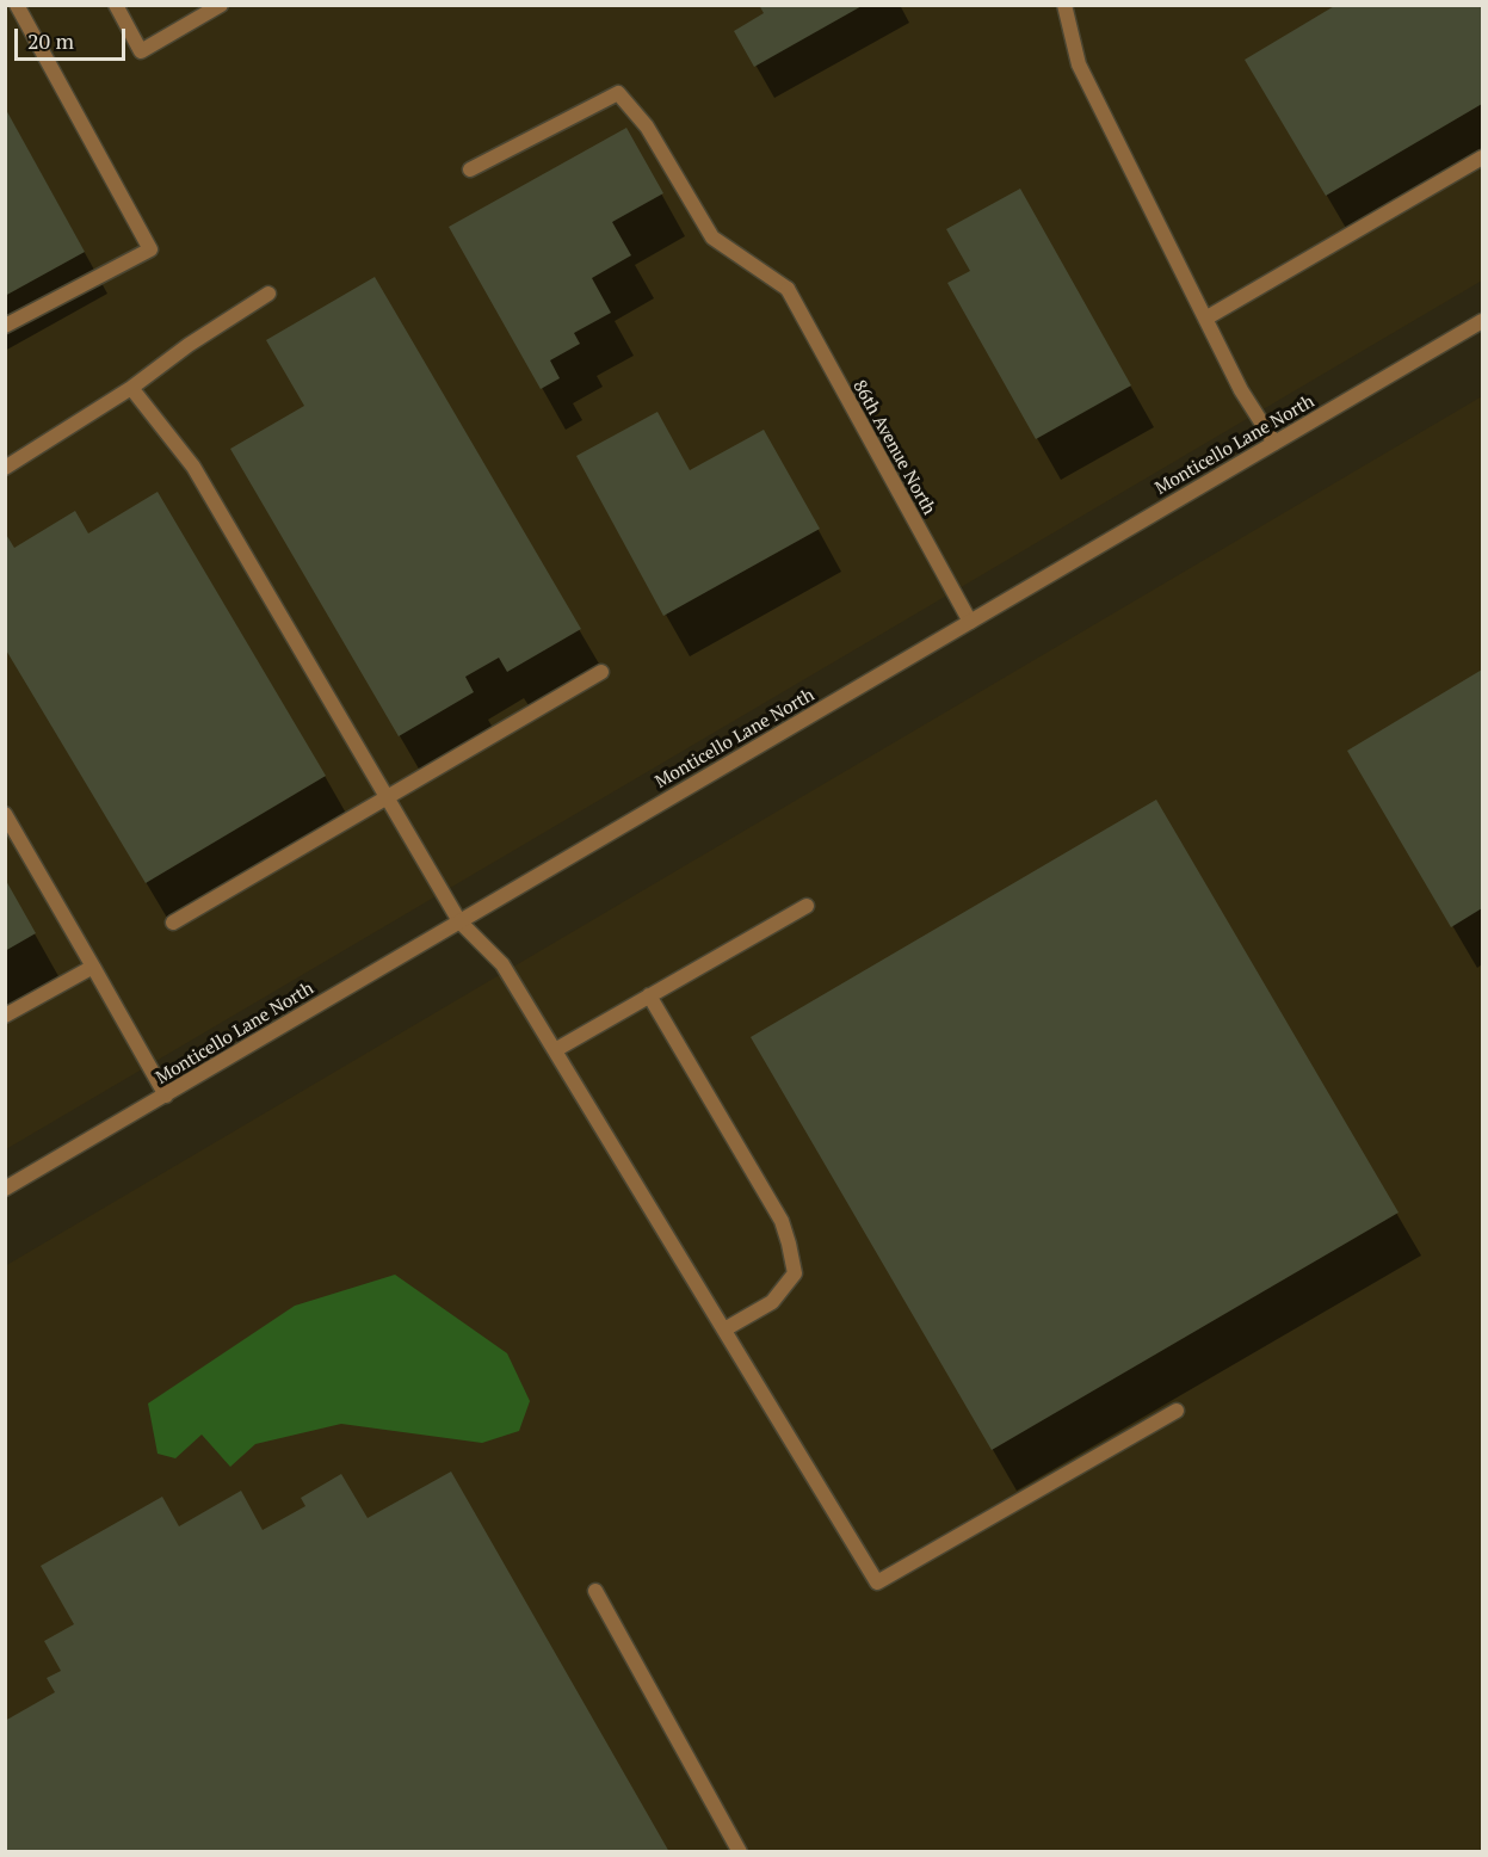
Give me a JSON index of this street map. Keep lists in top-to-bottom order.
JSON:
{
  "streets": {
    "street": ["Monticello Lane North", "86th Avenue North"]
  },
  "crossings": [
    ["Monticello Lane North", "86th Avenue North"]
  ],
  "scale_bar": "20 m"
}
